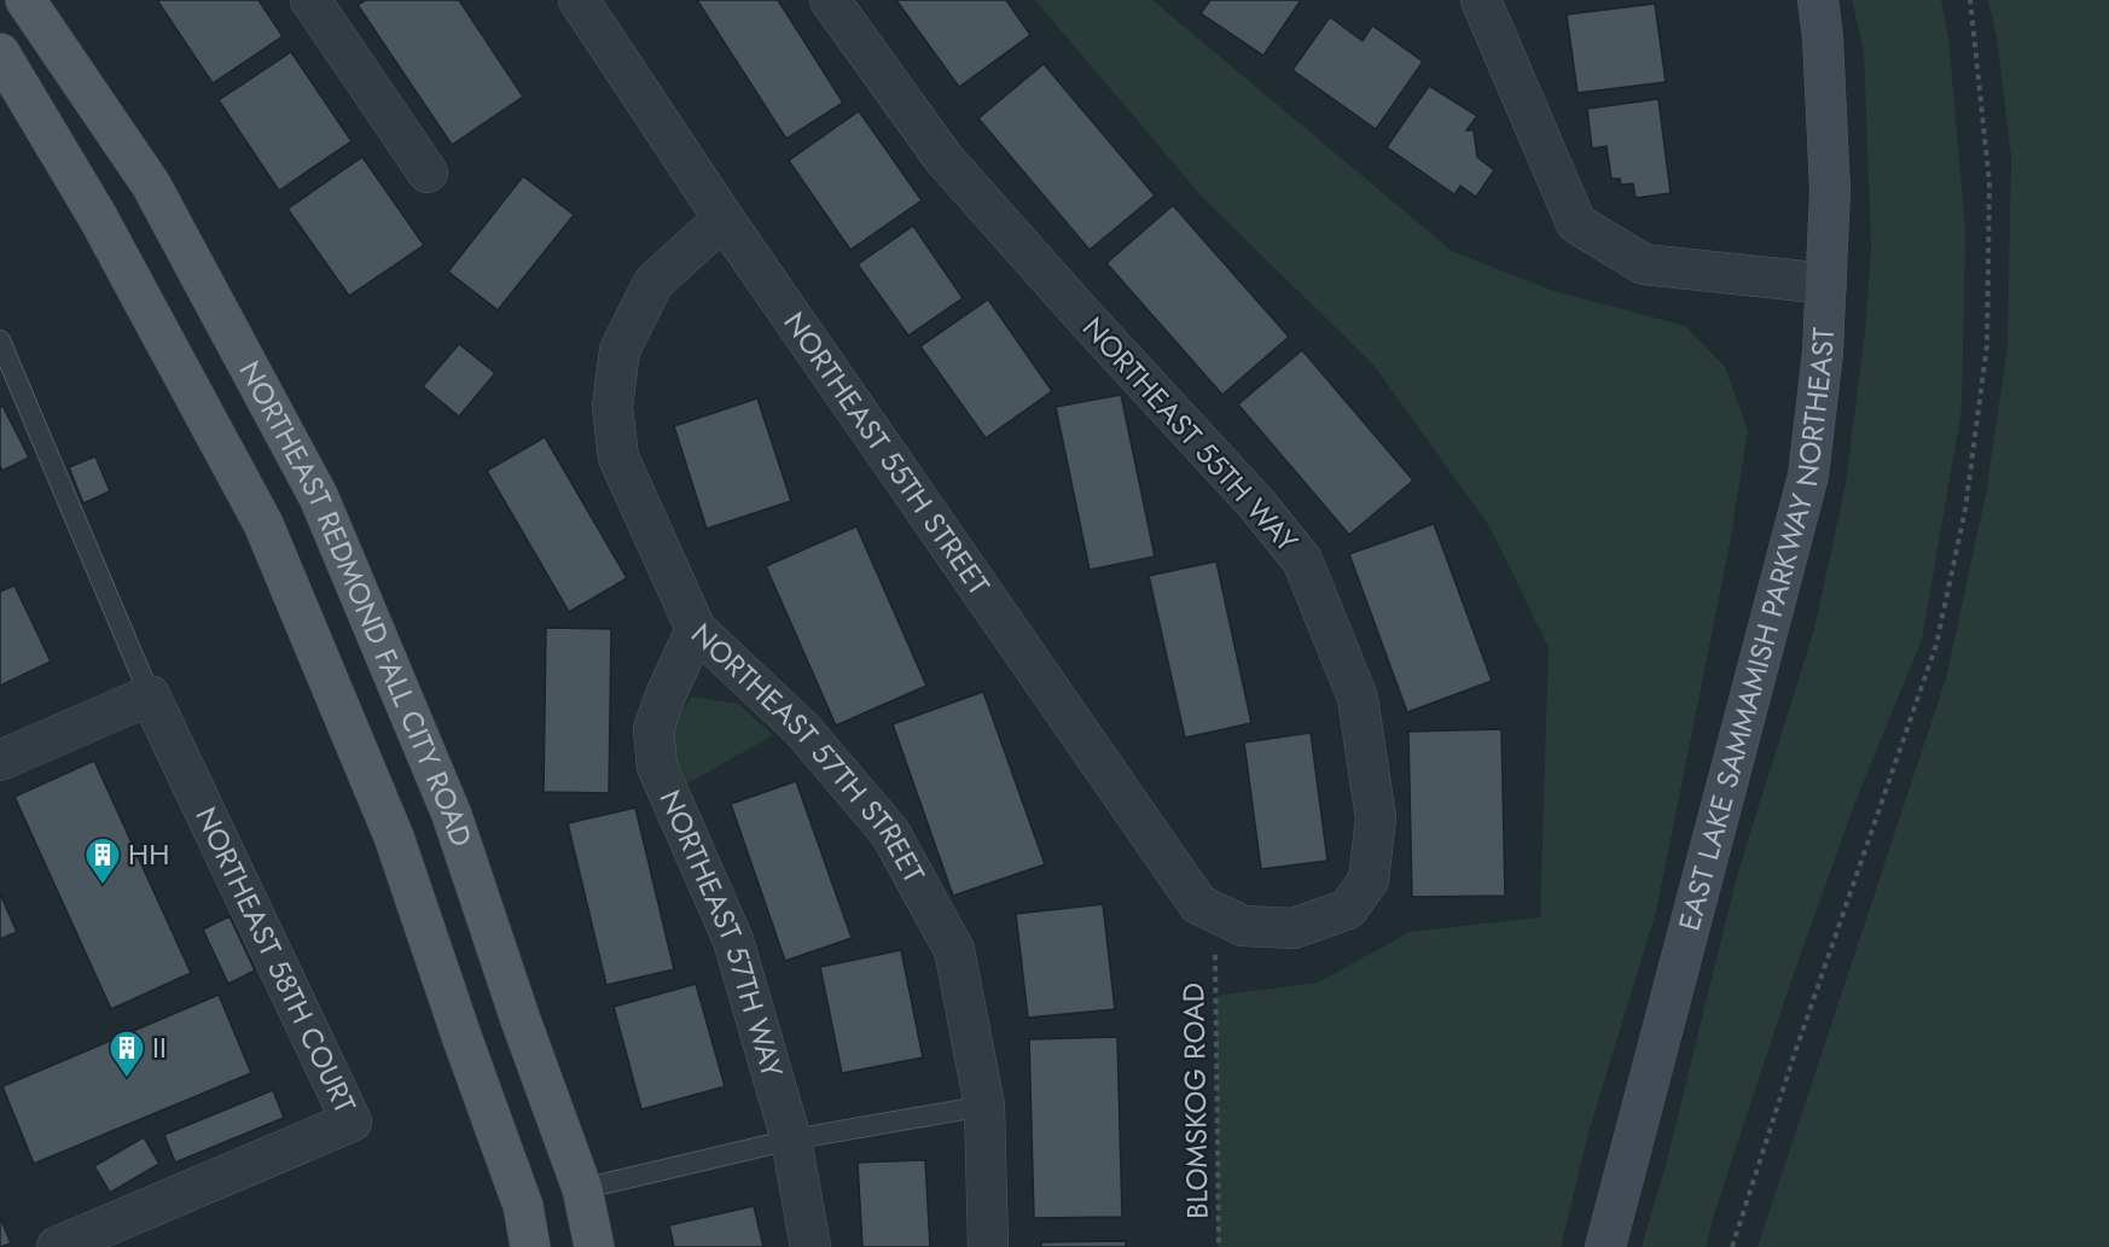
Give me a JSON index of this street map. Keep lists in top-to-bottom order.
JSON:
{
  "streets": {
    "main road": ["NORTHEAST REDMOND FALL CITY ROAD", "EAST LAKE SAMMAMISH PARKWAY NORTHEAST"],
    "street": [
      "NORTHEAST 55TH WAY",
      "NORTHEAST 55TH STREET",
      "NORTHEAST 57TH STREET",
      "NORTHEAST 57TH WAY",
      "NORTHEAST 58TH COURT"
    ],
    "path": ["BLOMSKOG ROAD"]
  },
  "crossings": [
    ["NORTHEAST 55TH WAY", "NORTHEAST 55TH STREET"],
    ["NORTHEAST 55TH STREET", "NORTHEAST 57TH STREET"],
    ["NORTHEAST 57TH STREET", "NORTHEAST 57TH WAY"]
  ],
  "places": {
    "building": ["HH", "II"]
  }
}
